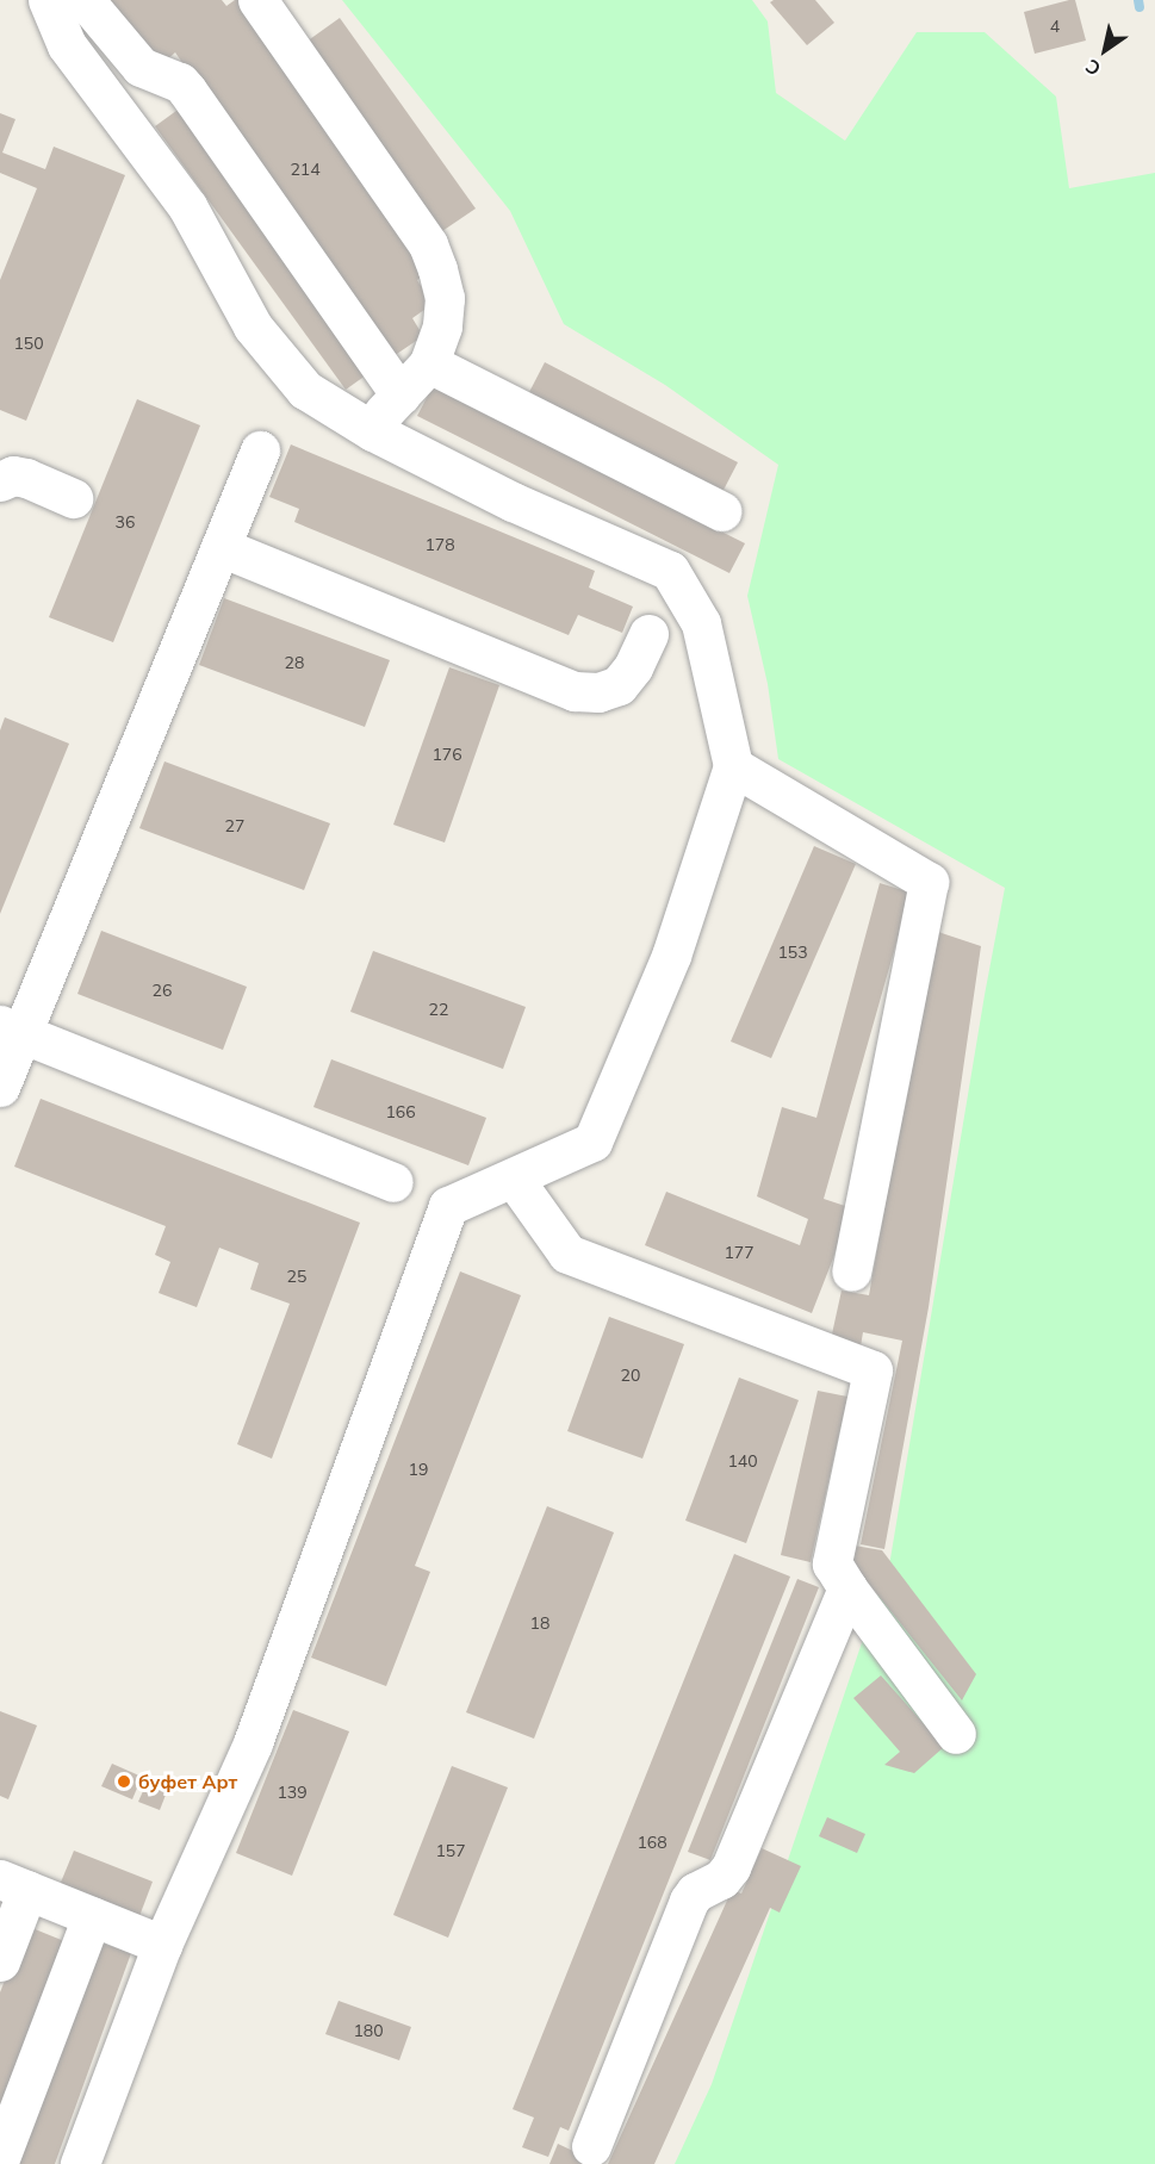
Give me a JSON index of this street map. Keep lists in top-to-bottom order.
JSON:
{
  "places": ["буфет Арт"],
  "house_numbers": [
    "4",
    "214",
    "150",
    "36",
    "178",
    "28",
    "176",
    "27",
    "153",
    "26",
    "22",
    "166",
    "177",
    "25",
    "20",
    "140",
    "19",
    "18",
    "139",
    "168",
    "157",
    "180"
  ],
  "north": "bottom left"
}
